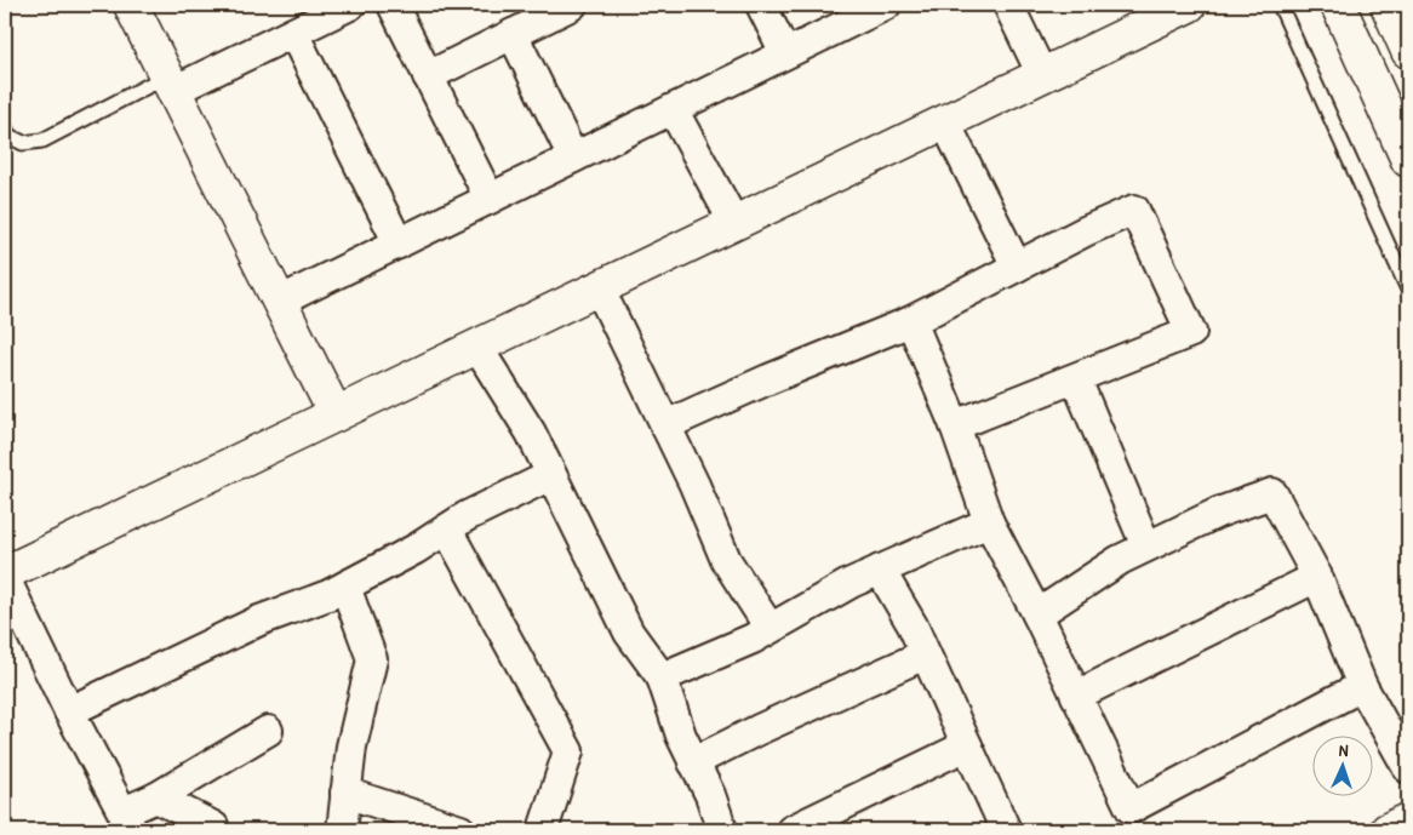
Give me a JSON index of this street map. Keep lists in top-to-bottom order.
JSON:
{
  "north": "top"
}
